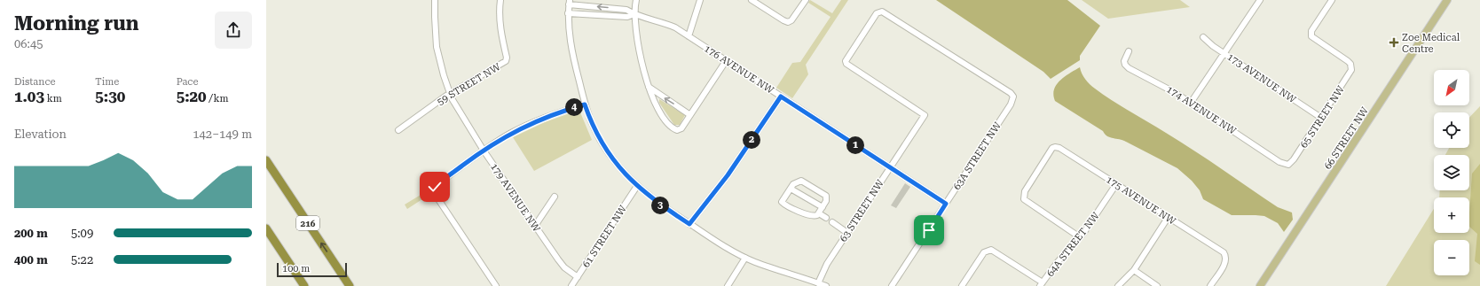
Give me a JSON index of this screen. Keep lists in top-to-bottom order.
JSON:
{
  "streets": {
    "highway": ["216"],
    "main road": ["66 STREET NW"],
    "street": [
      "176 AVENUE NW",
      "173 AVENUE NW",
      "59 STREET NW",
      "174 AVENUE NW",
      "65 STREET NW",
      "63A STREET NW",
      "179 AVENUE NW",
      "175 AVENUE NW",
      "63 STREET NW",
      "61 STREET NW",
      "64A STREET NW"
    ]
  },
  "crossings": [
    ["176 AVENUE NW", "63A STREET NW"],
    ["176 AVENUE NW", "63 STREET NW"],
    ["173 AVENUE NW", "65 STREET NW"],
    ["59 STREET NW", "179 AVENUE NW"],
    ["174 AVENUE NW", "65 STREET NW"],
    ["63A STREET NW", "63 STREET NW"],
    ["179 AVENUE NW", "61 STREET NW"],
    ["175 AVENUE NW", "64A STREET NW"]
  ],
  "places": {
    "health": ["Zoe Medical Centre"]
  },
  "scale_bar": "100 m",
  "north": "bottom left",
  "page": {
    "heading": ["Morning run", "06:45"],
    "stats": [
      ["Distance", "1.03 km"],
      ["Time", "5:30"],
      ["Pace", "5:20 /km"]
    ],
    "map_buttons": ["+", "−"],
    "pins": [
      "4",
      "2",
      "1",
      "3"
    ],
    "chart": ["Elevation", "142–149 m"],
    "list": [
      {
        "name": "200 m",
        "note": "5:09"
      },
      {
        "name": "400 m",
        "note": "5:22"
      }
    ],
    "scale": "100 m"
  }
}
